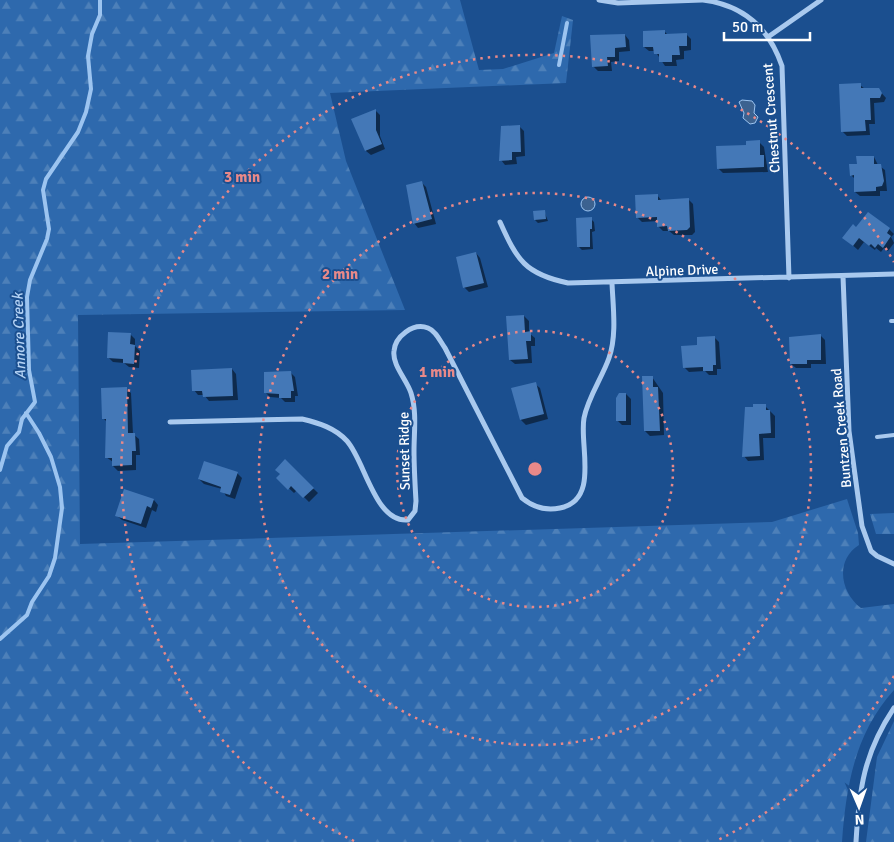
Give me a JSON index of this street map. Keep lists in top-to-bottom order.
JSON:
{
  "streets": {
    "street": [
      "Chestnut Crescent",
      "Alpine Drive",
      "Buntzen Creek Road",
      "Sunset Ridge"
    ]
  },
  "crossings": [
    ["Chestnut Crescent", "Alpine Drive"],
    ["Alpine Drive", "Buntzen Creek Road"],
    ["Alpine Drive", "Sunset Ridge"]
  ],
  "water": ["Annore Creek"],
  "scale_bar": "50 m",
  "north": "bottom",
  "rings": ["3 min", "2 min", "1 min"]
}
